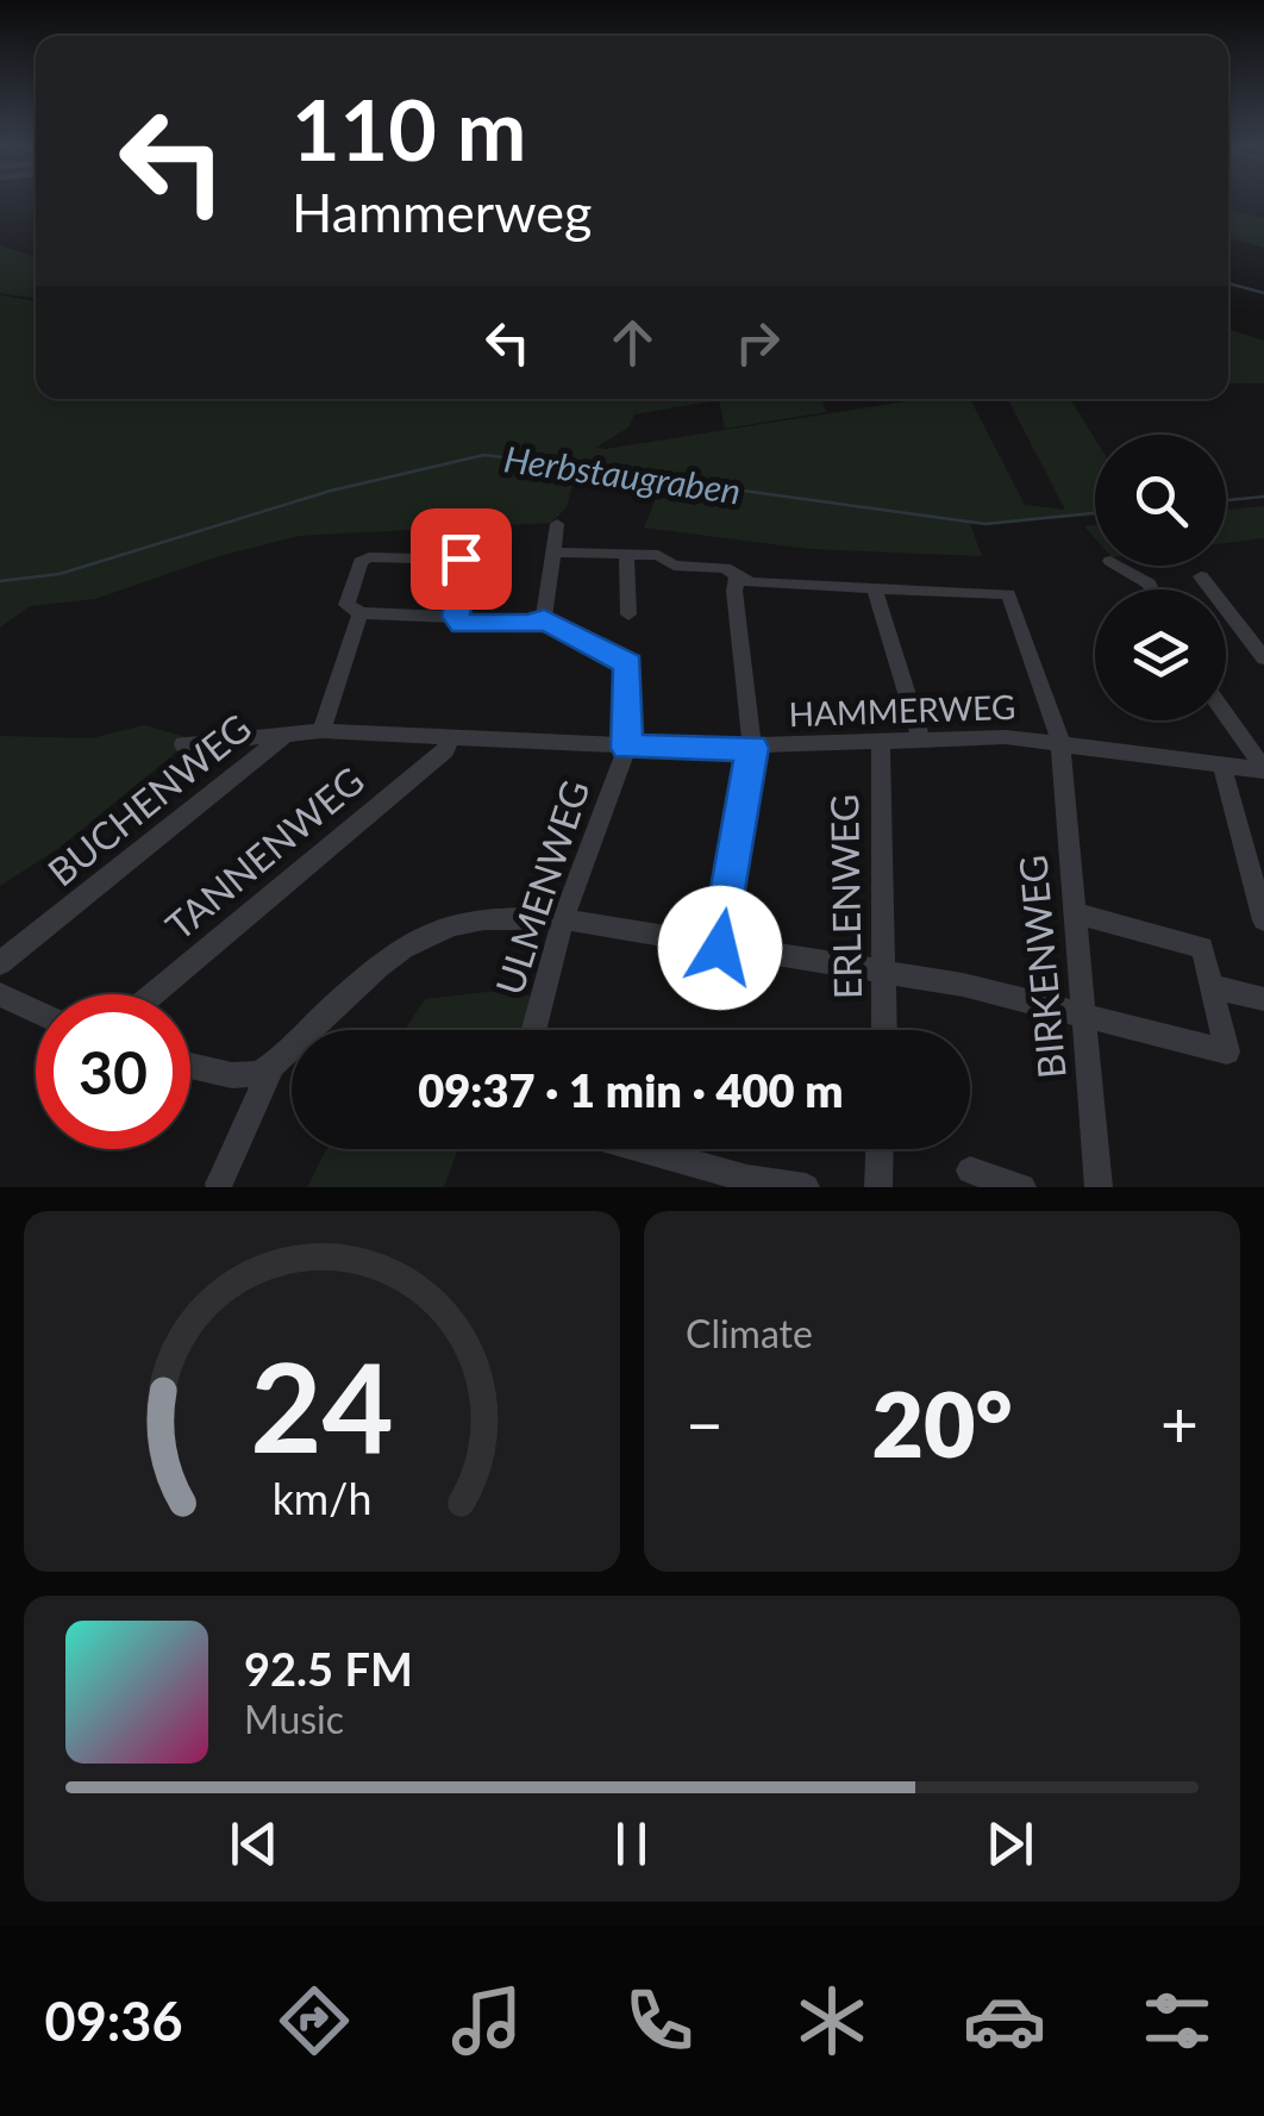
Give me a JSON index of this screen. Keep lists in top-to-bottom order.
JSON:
{
  "streets": {
    "street": [
      "HAMMERWEG",
      "BUCHENWEG",
      "TANNENWEG",
      "ULMENWEG",
      "ERLENWEG",
      "BIRKENWEG"
    ]
  },
  "crossings": [
    ["HAMMERWEG", "BUCHENWEG"],
    ["HAMMERWEG", "TANNENWEG"],
    ["HAMMERWEG", "ULMENWEG"],
    ["HAMMERWEG", "ERLENWEG"],
    ["HAMMERWEG", "BIRKENWEG"]
  ],
  "water": ["Herbstaugraben"],
  "page": {
    "turn": ["110 m", "Hammerweg"],
    "limit": "30",
    "trip": "09:37 · 1 min · 400 m",
    "tile": "Climate",
    "heat": ["−", "20°", "+"],
    "song": ["92.5 FM", "Music"],
    "tabs": "09:36",
    "gauge": ["24", "km/h"]
  }
}
